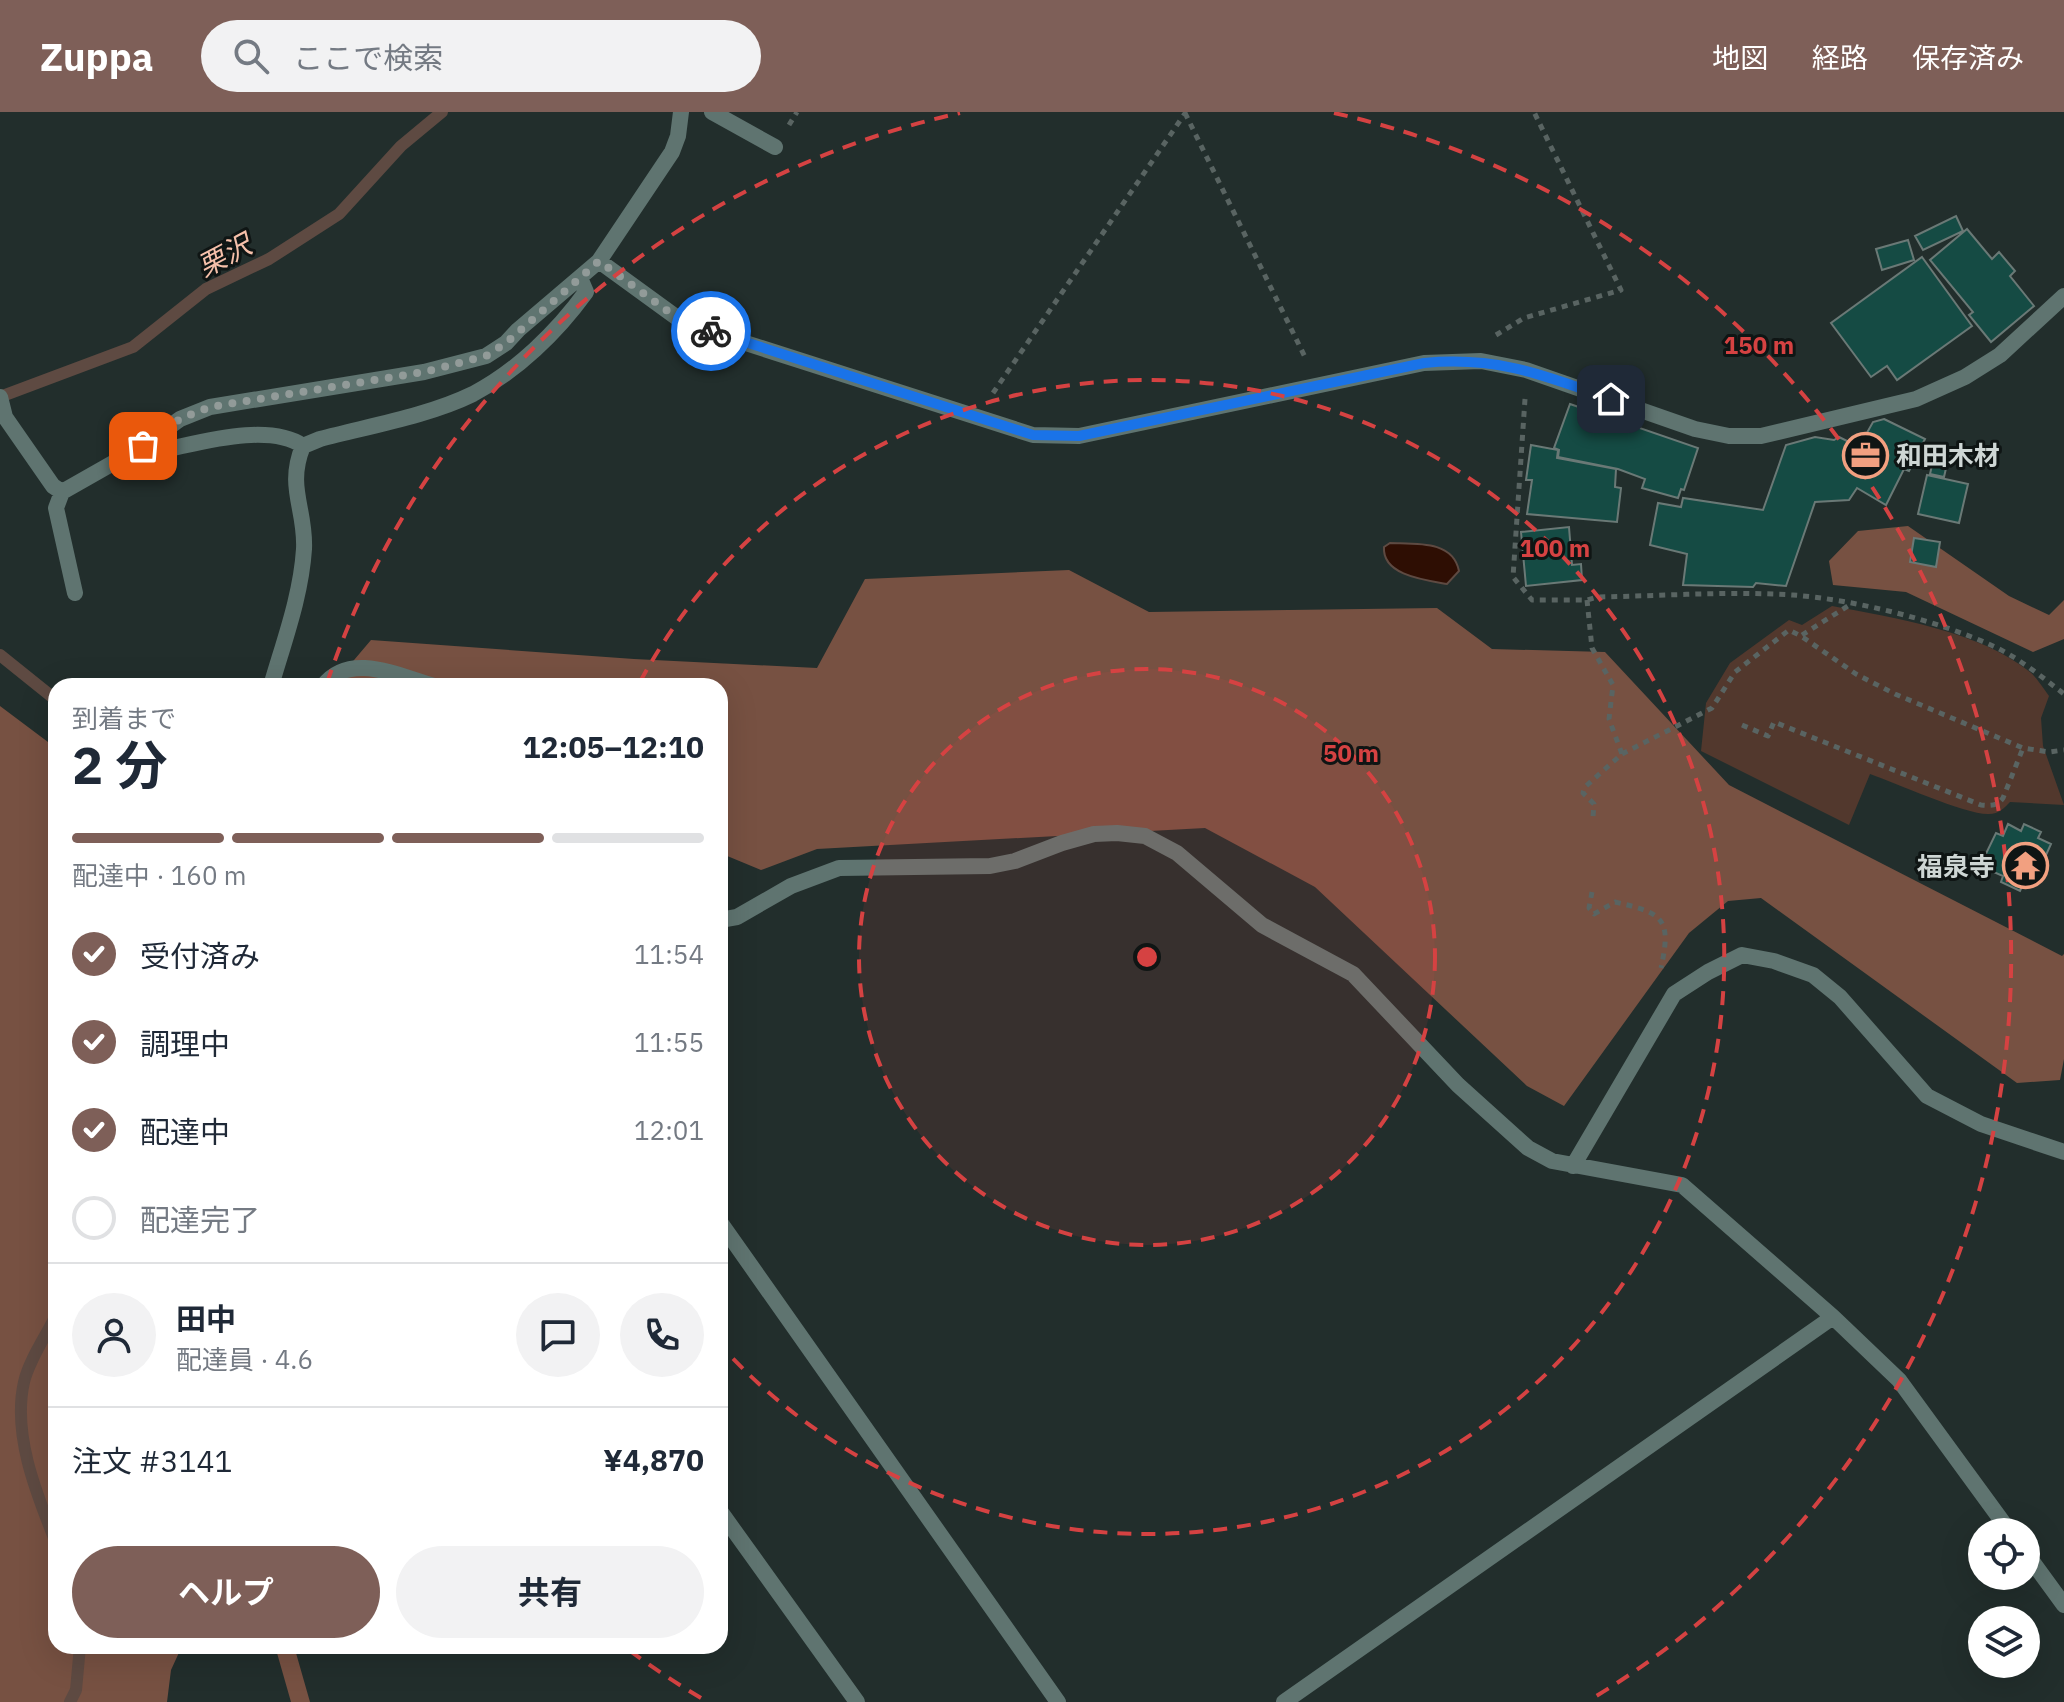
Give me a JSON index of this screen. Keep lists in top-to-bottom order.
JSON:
{
  "water": ["栗沢"],
  "places": {
    "office": ["和田木材"],
    "temple": ["福泉寺"]
  },
  "page": {
    "header": "Zuppa",
    "search": "ここで検索",
    "nav": ["地図", "経路", "保存済み"],
    "heading": ["2 分", "到着まで", "12:05–12:10"],
    "panel": [
      "田中",
      "配達員 · 4.6",
      "注文 #3141",
      "¥4,870"
    ],
    "bar": "配達中 · 160 m",
    "list": [
      ["受付済み", "11:54"],
      ["調理中", "11:55"],
      ["配達中", "12:01"],
      "配達完了"
    ],
    "buttons": ["ヘルプ", "共有"]
  },
  "rings": ["150 m", "100 m", "50 m"]
}
